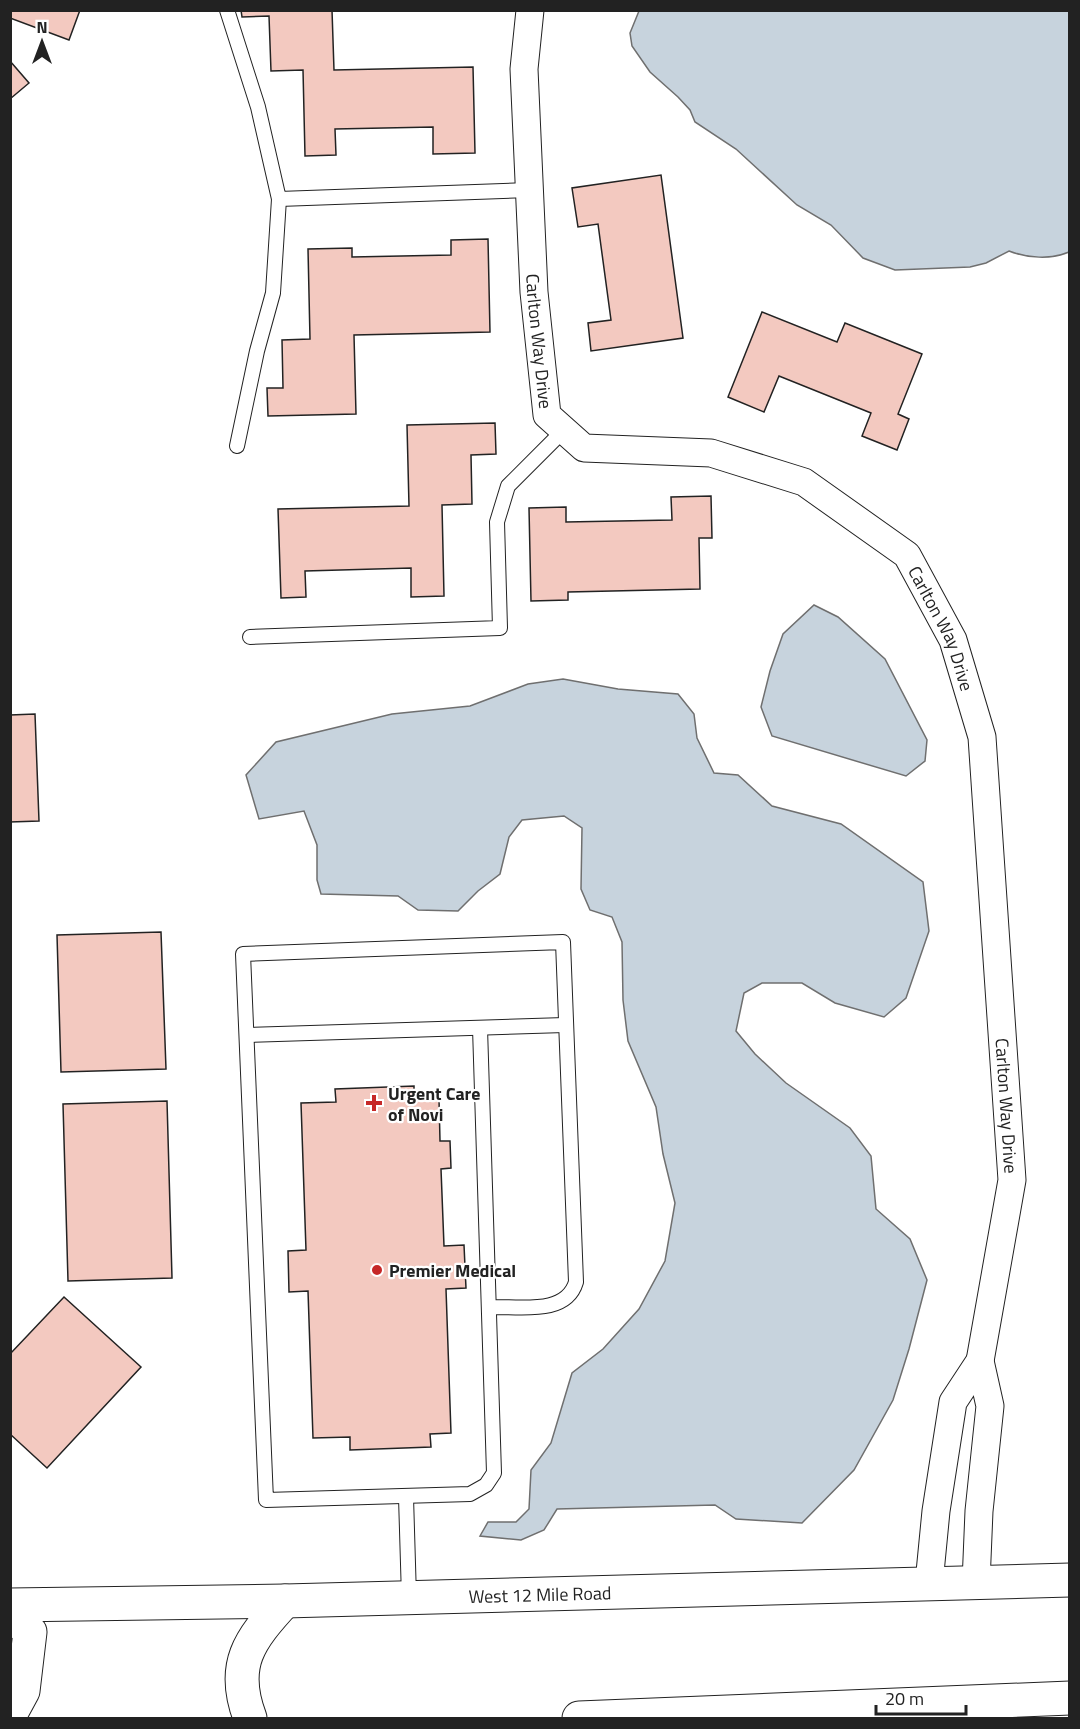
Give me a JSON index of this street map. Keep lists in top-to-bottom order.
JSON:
{
  "streets": {
    "main road": ["West 12 Mile Road"],
    "street": ["Carlton Way Drive"]
  },
  "crossings": [
    ["Carlton Way Drive", "West 12 Mile Road"]
  ],
  "places": {
    "health": ["Urgent Care of Novi"],
    "other": ["Premier Medical"]
  },
  "scale_bar": "20 m",
  "north": "top"
}
